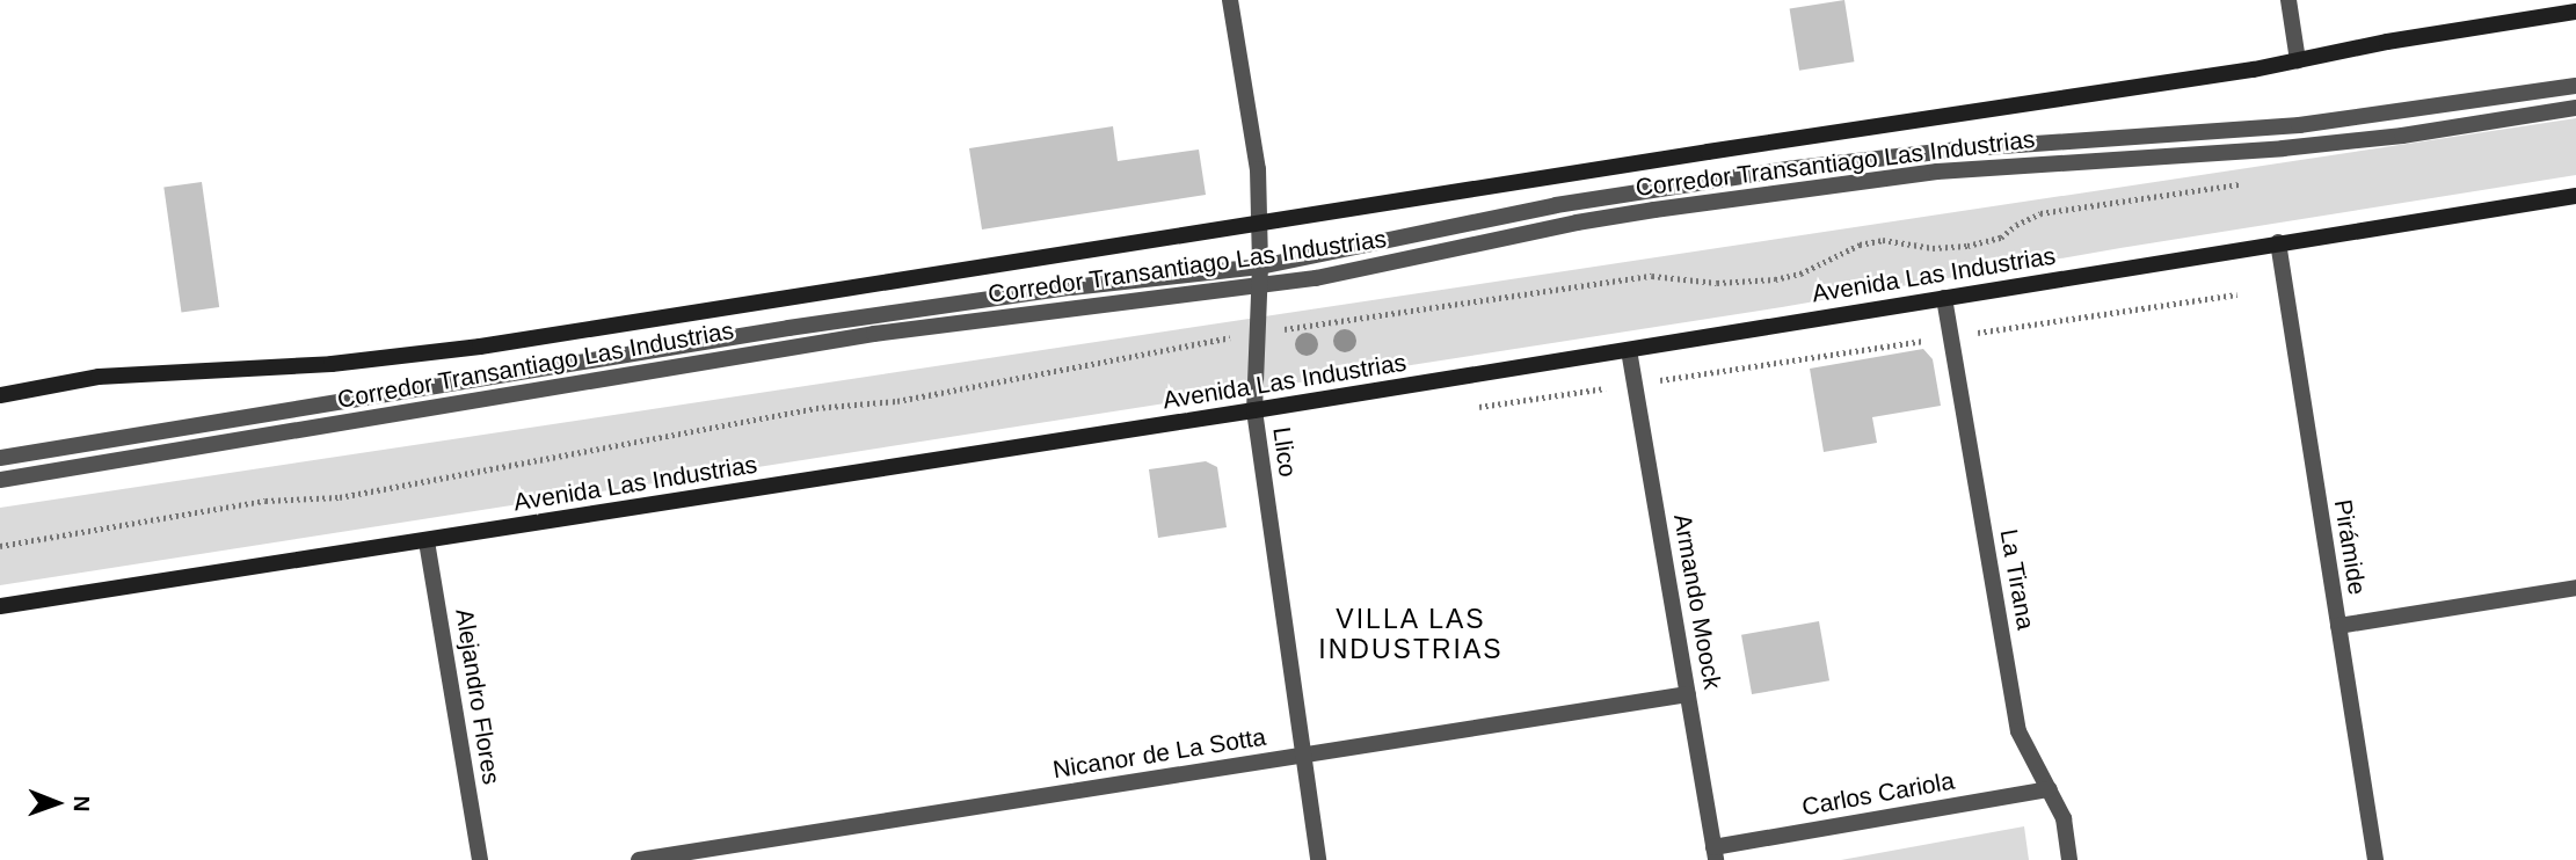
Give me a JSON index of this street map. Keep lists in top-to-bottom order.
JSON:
{
  "streets": {
    "main road": ["Avenida Las Industrias"],
    "street": [
      "Corredor Transantiago Las Industrias",
      "Llico",
      "Pirámide",
      "La Tirana",
      "Armando Moock",
      "Alejandro Flores",
      "Nicanor de La Sotta",
      "Carlos Cariola"
    ]
  },
  "crossings": [
    ["Corredor Transantiago Las Industrias", "Llico"],
    ["Avenida Las Industrias", "Llico"],
    ["Avenida Las Industrias", "Pirámide"],
    ["Avenida Las Industrias", "La Tirana"],
    ["Avenida Las Industrias", "Armando Moock"],
    ["Avenida Las Industrias", "Alejandro Flores"],
    ["Llico", "Nicanor de La Sotta"],
    ["La Tirana", "Carlos Cariola"],
    ["Armando Moock", "Nicanor de La Sotta"],
    ["Armando Moock", "Carlos Cariola"]
  ],
  "districts": ["VILLA LAS INDUSTRIAS"],
  "north": "right"
}
